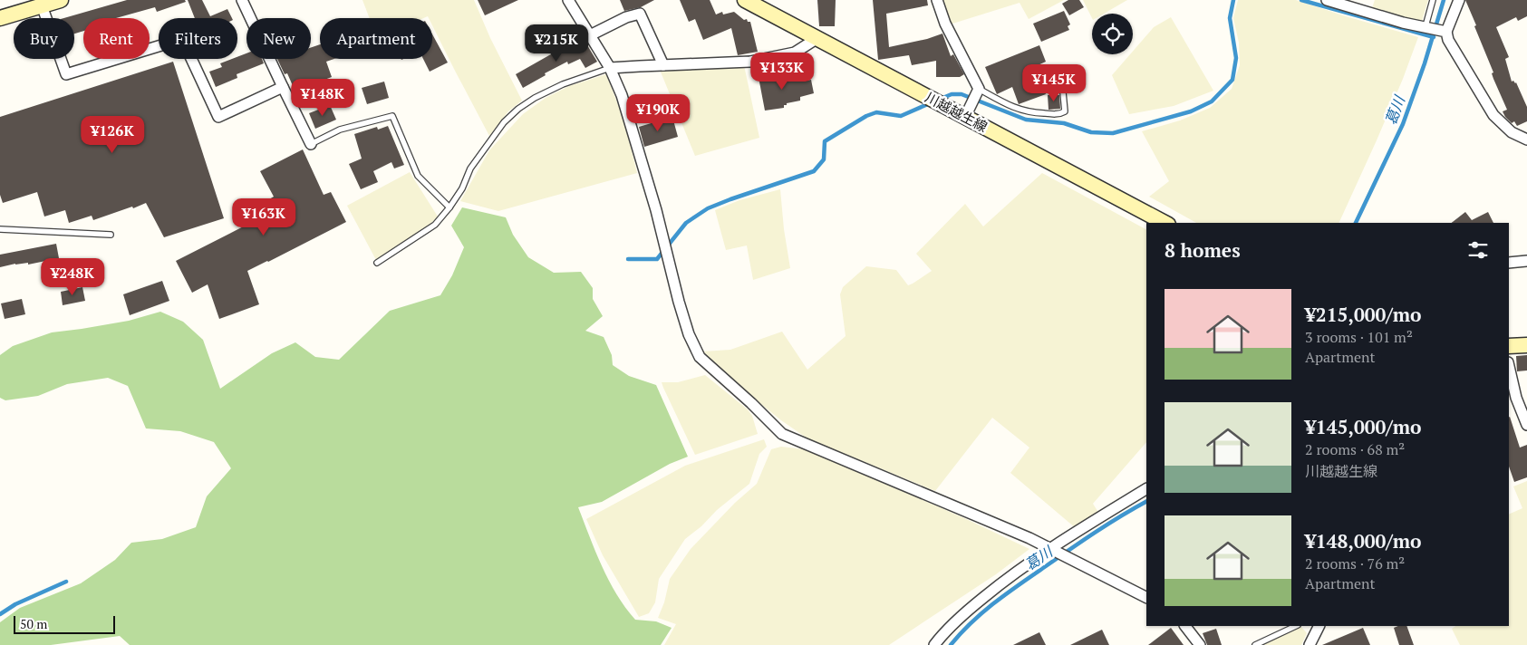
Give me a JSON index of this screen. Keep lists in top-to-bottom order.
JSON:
{
  "streets": {
    "main road": ["川越越生線"]
  },
  "water": ["葛川"],
  "scale_bar": "50 m",
  "page": {
    "chip": [
      "Buy",
      "Rent",
      "Filters",
      "New",
      "Apartment"
    ],
    "price": [
      "¥215K",
      "¥133K",
      "¥145K",
      "¥148K",
      "¥190K",
      "¥126K",
      "¥163K",
      "¥248K"
    ],
    "heading": "8 homes",
    "list": [
      {
        "name": "¥215,000/mo",
        "note": "3 rooms · 101 m² · Apartment"
      },
      {
        "name": "¥145,000/mo",
        "note": "2 rooms · 68 m² · 川越越生線"
      },
      {
        "name": "¥148,000/mo",
        "note": "2 rooms · 76 m² · Apartment"
      }
    ],
    "scale": "50 m"
  }
}
